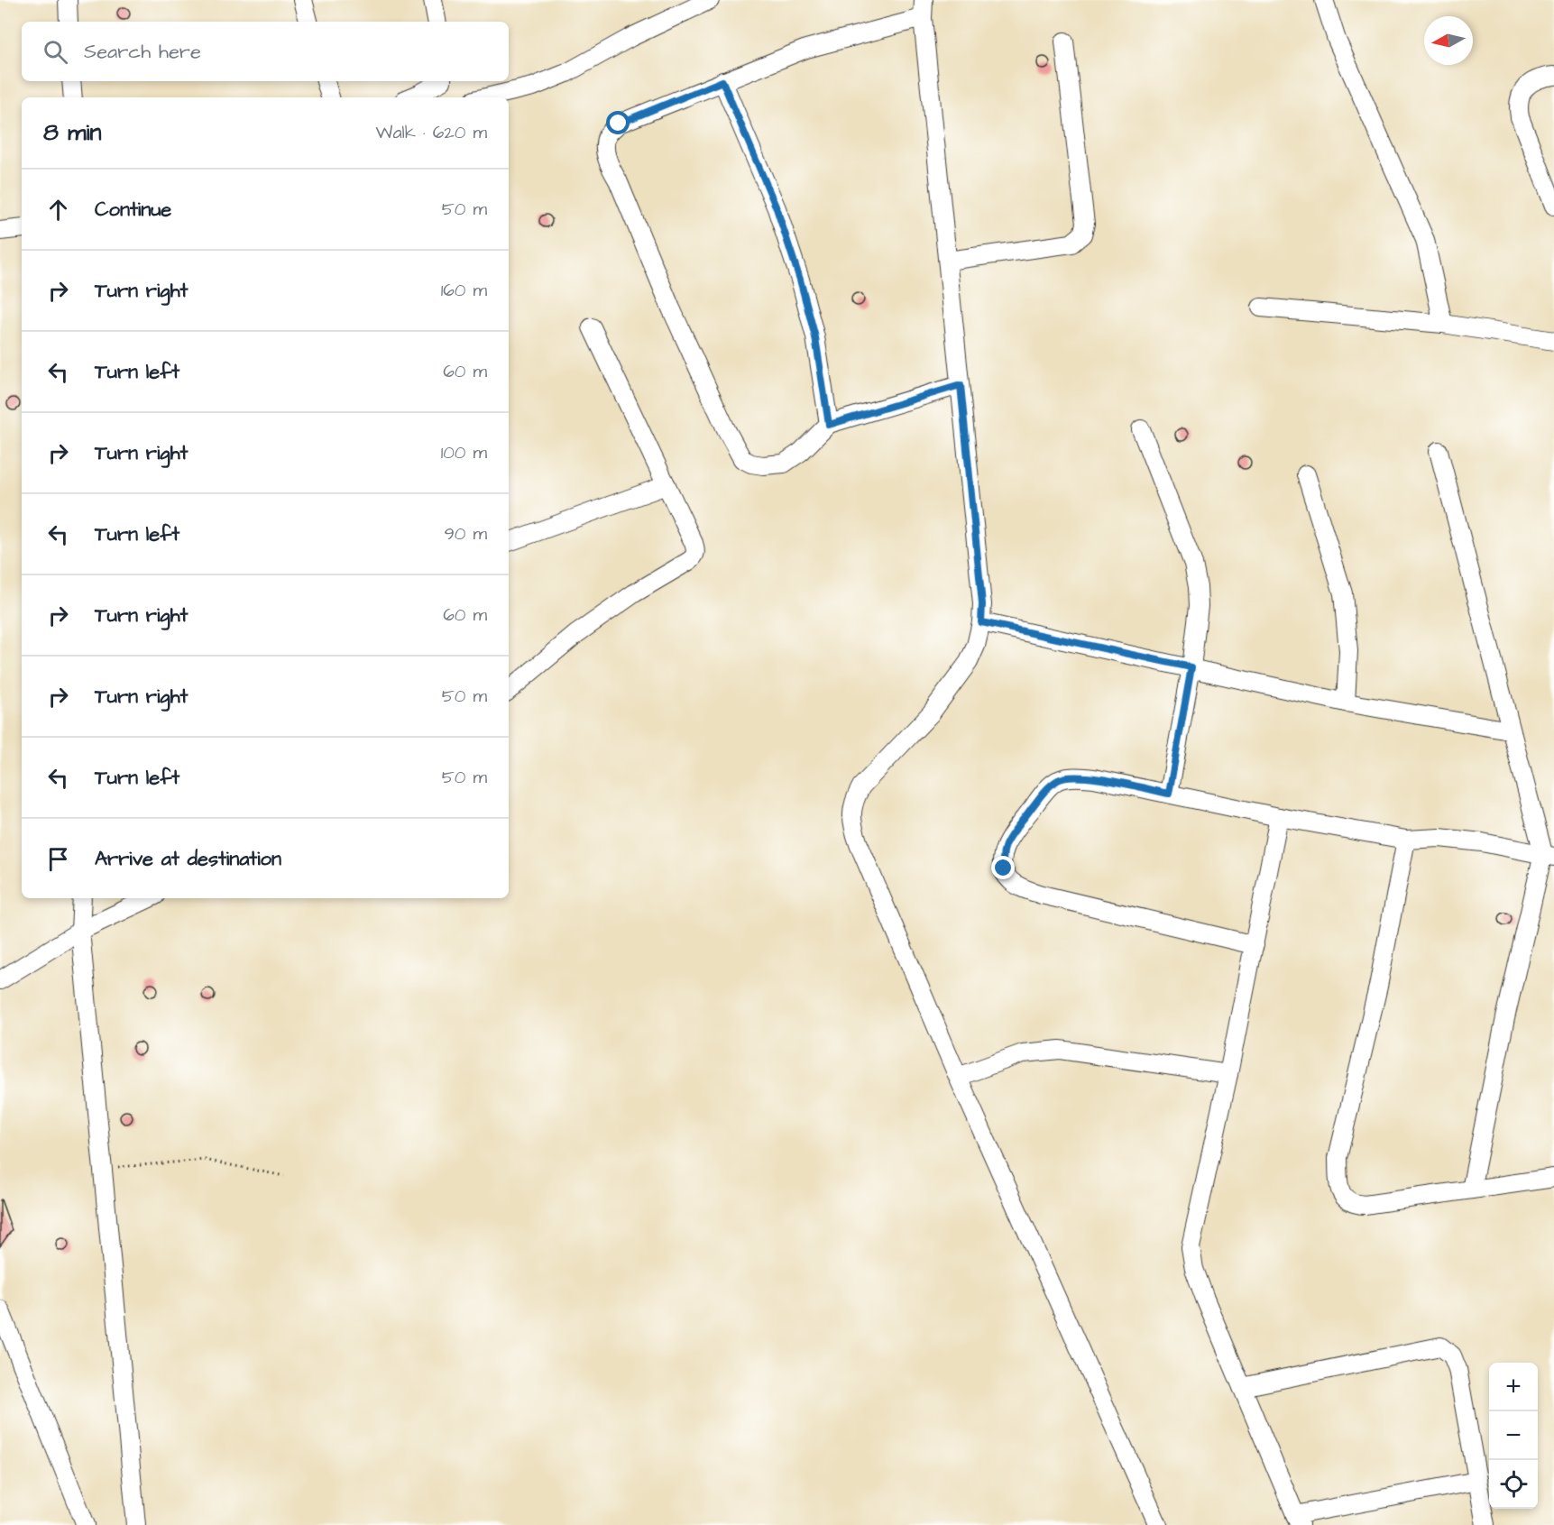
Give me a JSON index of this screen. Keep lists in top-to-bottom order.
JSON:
{
  "north": "left",
  "page": {
    "search": "Search here",
    "heading": ["8 min", "Walk · 620 m"],
    "list": [
      ["Continue", "50 m"],
      ["Turn right", "160 m"],
      ["Turn left", "60 m"],
      ["Turn right", "100 m"],
      ["Turn left", "90 m"],
      ["Turn right", "60 m"],
      ["Turn right", "50 m"],
      ["Turn left", "50 m"],
      "Arrive at destination"
    ],
    "map_buttons": ["+", "−"]
  }
}
